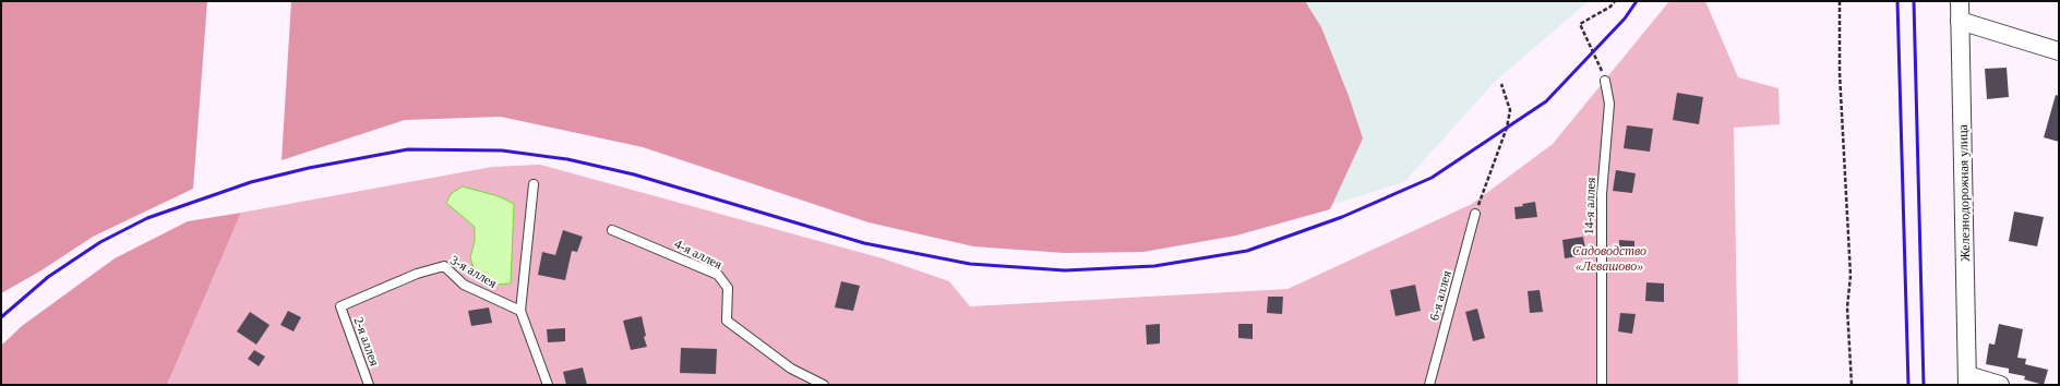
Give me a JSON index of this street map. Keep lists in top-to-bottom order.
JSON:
{
  "streets": {
    "street": ["Железнодорожная улица"],
    "lane": [
      "14-я аллея",
      "4-я аллея",
      "3-я аллея",
      "6-я аллея",
      "2-я аллея"
    ]
  },
  "crossings": [
    ["3-я аллея", "2-я аллея"]
  ],
  "parks": ["Садоводство «Левашово»"]
}
